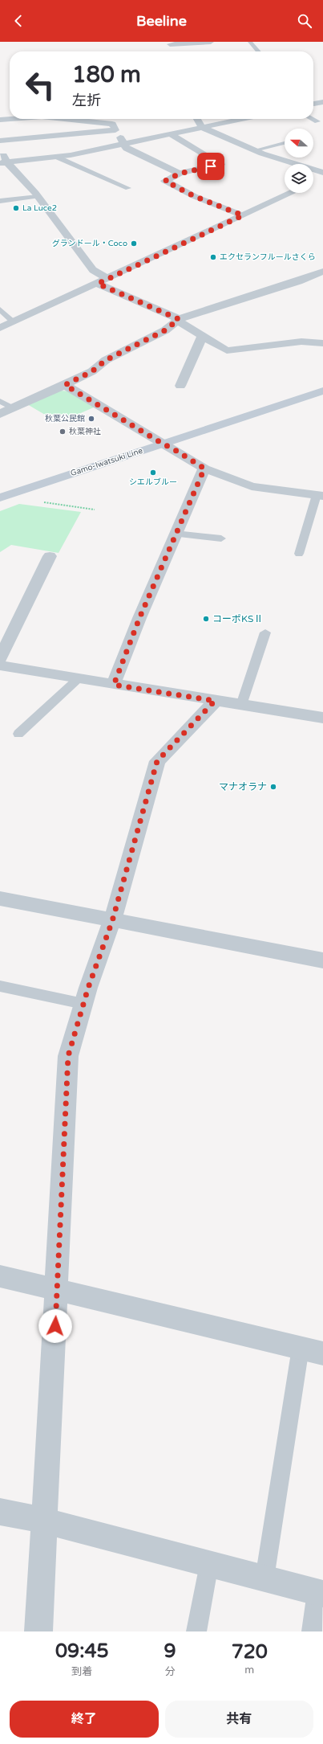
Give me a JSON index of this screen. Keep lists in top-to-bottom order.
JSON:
{
  "streets": {
    "main road": ["Gamo-Iwatsuki Line"]
  },
  "places": [
    "La Luce2",
    "グランドール・Coco",
    "エクセランフルールさくら",
    "秋葉公民館",
    "秋葉神社",
    "シエルブルー",
    "コーポKSⅡ",
    "マナオラナ"
  ],
  "north": "left",
  "page": {
    "header": "Beeline",
    "turn": ["180 m", "左折"],
    "eta": [
      "09:45",
      "到着",
      "9",
      "分",
      "720",
      "m"
    ],
    "buttons": ["終了", "共有"]
  }
}
